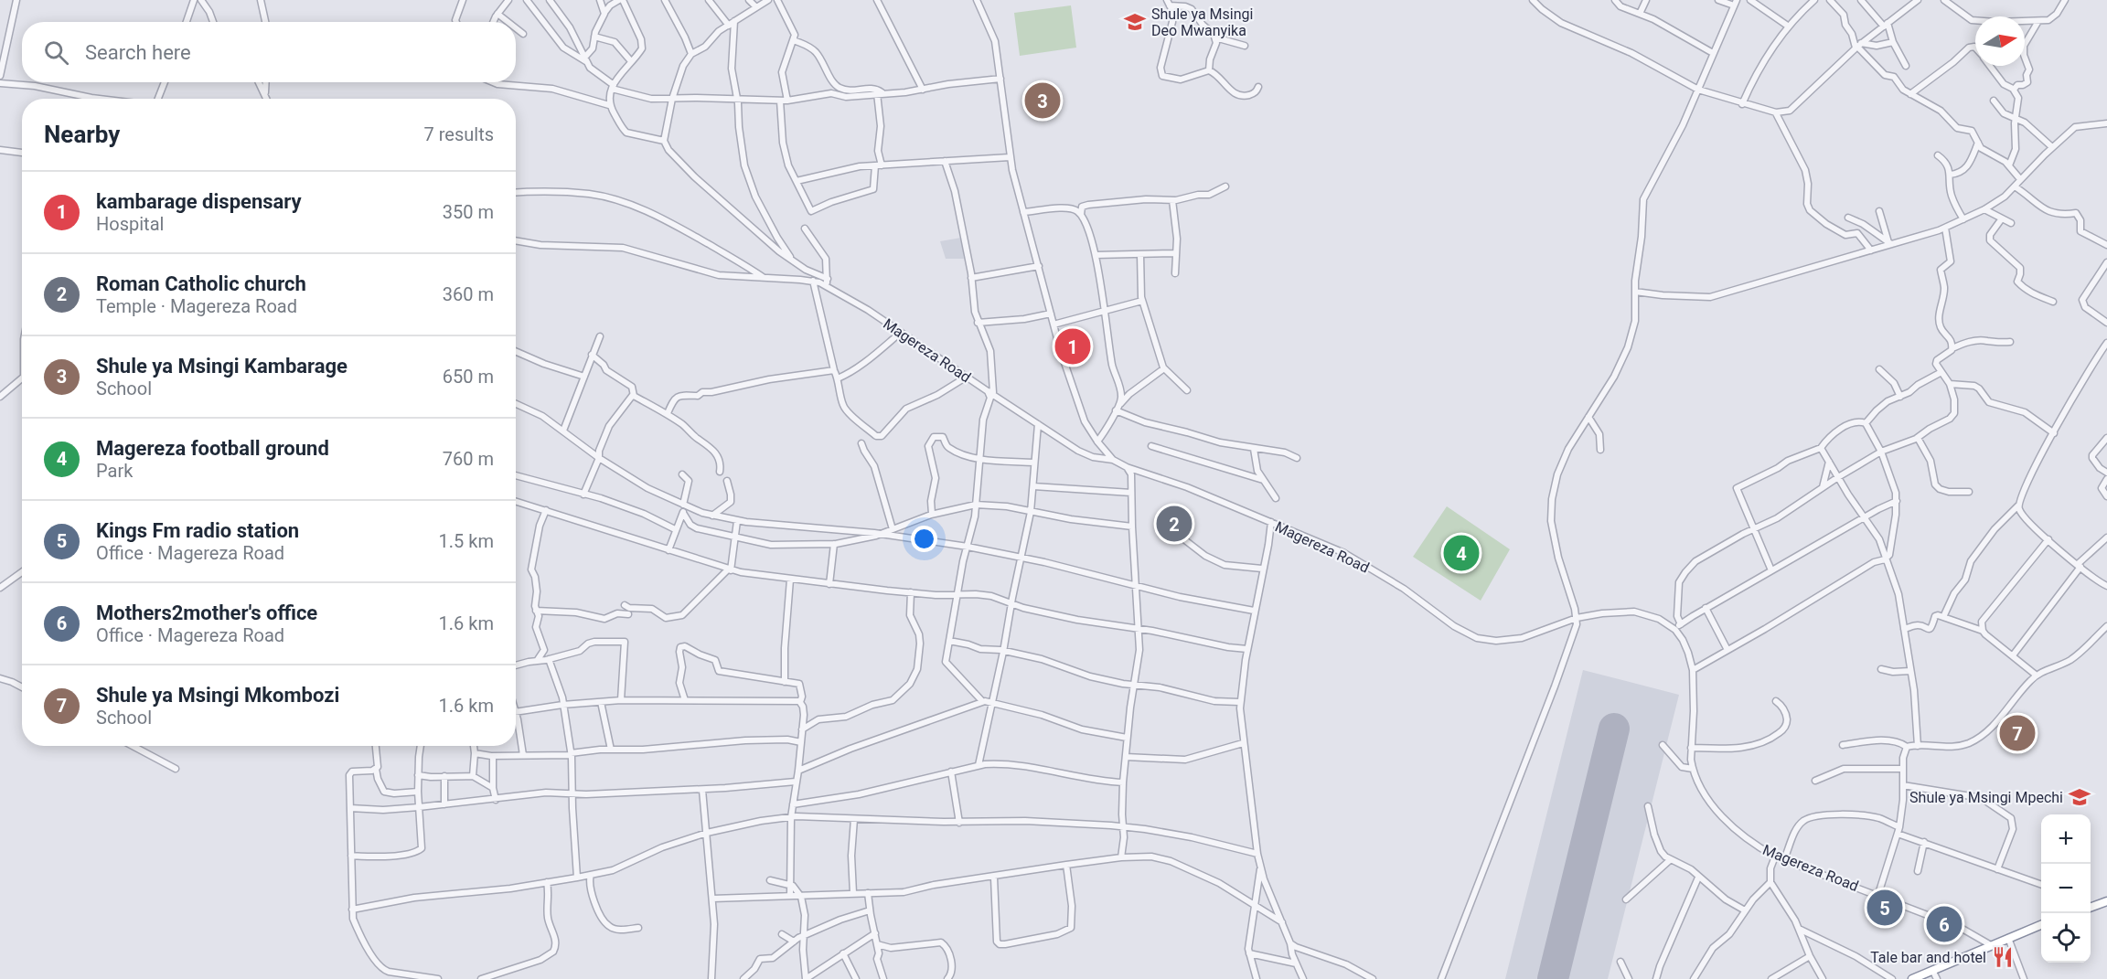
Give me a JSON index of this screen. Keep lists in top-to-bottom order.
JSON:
{
  "streets": {
    "street": ["Magereza Road"]
  },
  "places": {
    "school or university": ["Shule ya Msingi Deo Mwanyika", "Shule ya Msingi Mpechi"],
    "restaurant": ["Tale bar and hotel"]
  },
  "north": "right",
  "page": {
    "search": "Search here",
    "pins": [
      "3",
      "1",
      "2",
      "4",
      "7",
      "5",
      "6"
    ],
    "heading": ["Nearby", "7 results"],
    "list": [
      {
        "mark": "1",
        "name": "kambarage dispensary",
        "note": "Hospital",
        "value": "350 m"
      },
      {
        "mark": "2",
        "name": "Roman Catholic church",
        "note": "Temple · Magereza Road",
        "value": "360 m"
      },
      {
        "mark": "3",
        "name": "Shule ya Msingi Kambarage",
        "note": "School",
        "value": "650 m"
      },
      {
        "mark": "4",
        "name": "Magereza football ground",
        "note": "Park",
        "value": "760 m"
      },
      {
        "mark": "5",
        "name": "Kings Fm radio station",
        "note": "Office · Magereza Road",
        "value": "1.5 km"
      },
      {
        "mark": "6",
        "name": "Mothers2mother's office",
        "note": "Office · Magereza Road",
        "value": "1.6 km"
      },
      {
        "mark": "7",
        "name": "Shule ya Msingi Mkombozi",
        "note": "School",
        "value": "1.6 km"
      }
    ],
    "map_buttons": ["+", "−"]
  }
}
